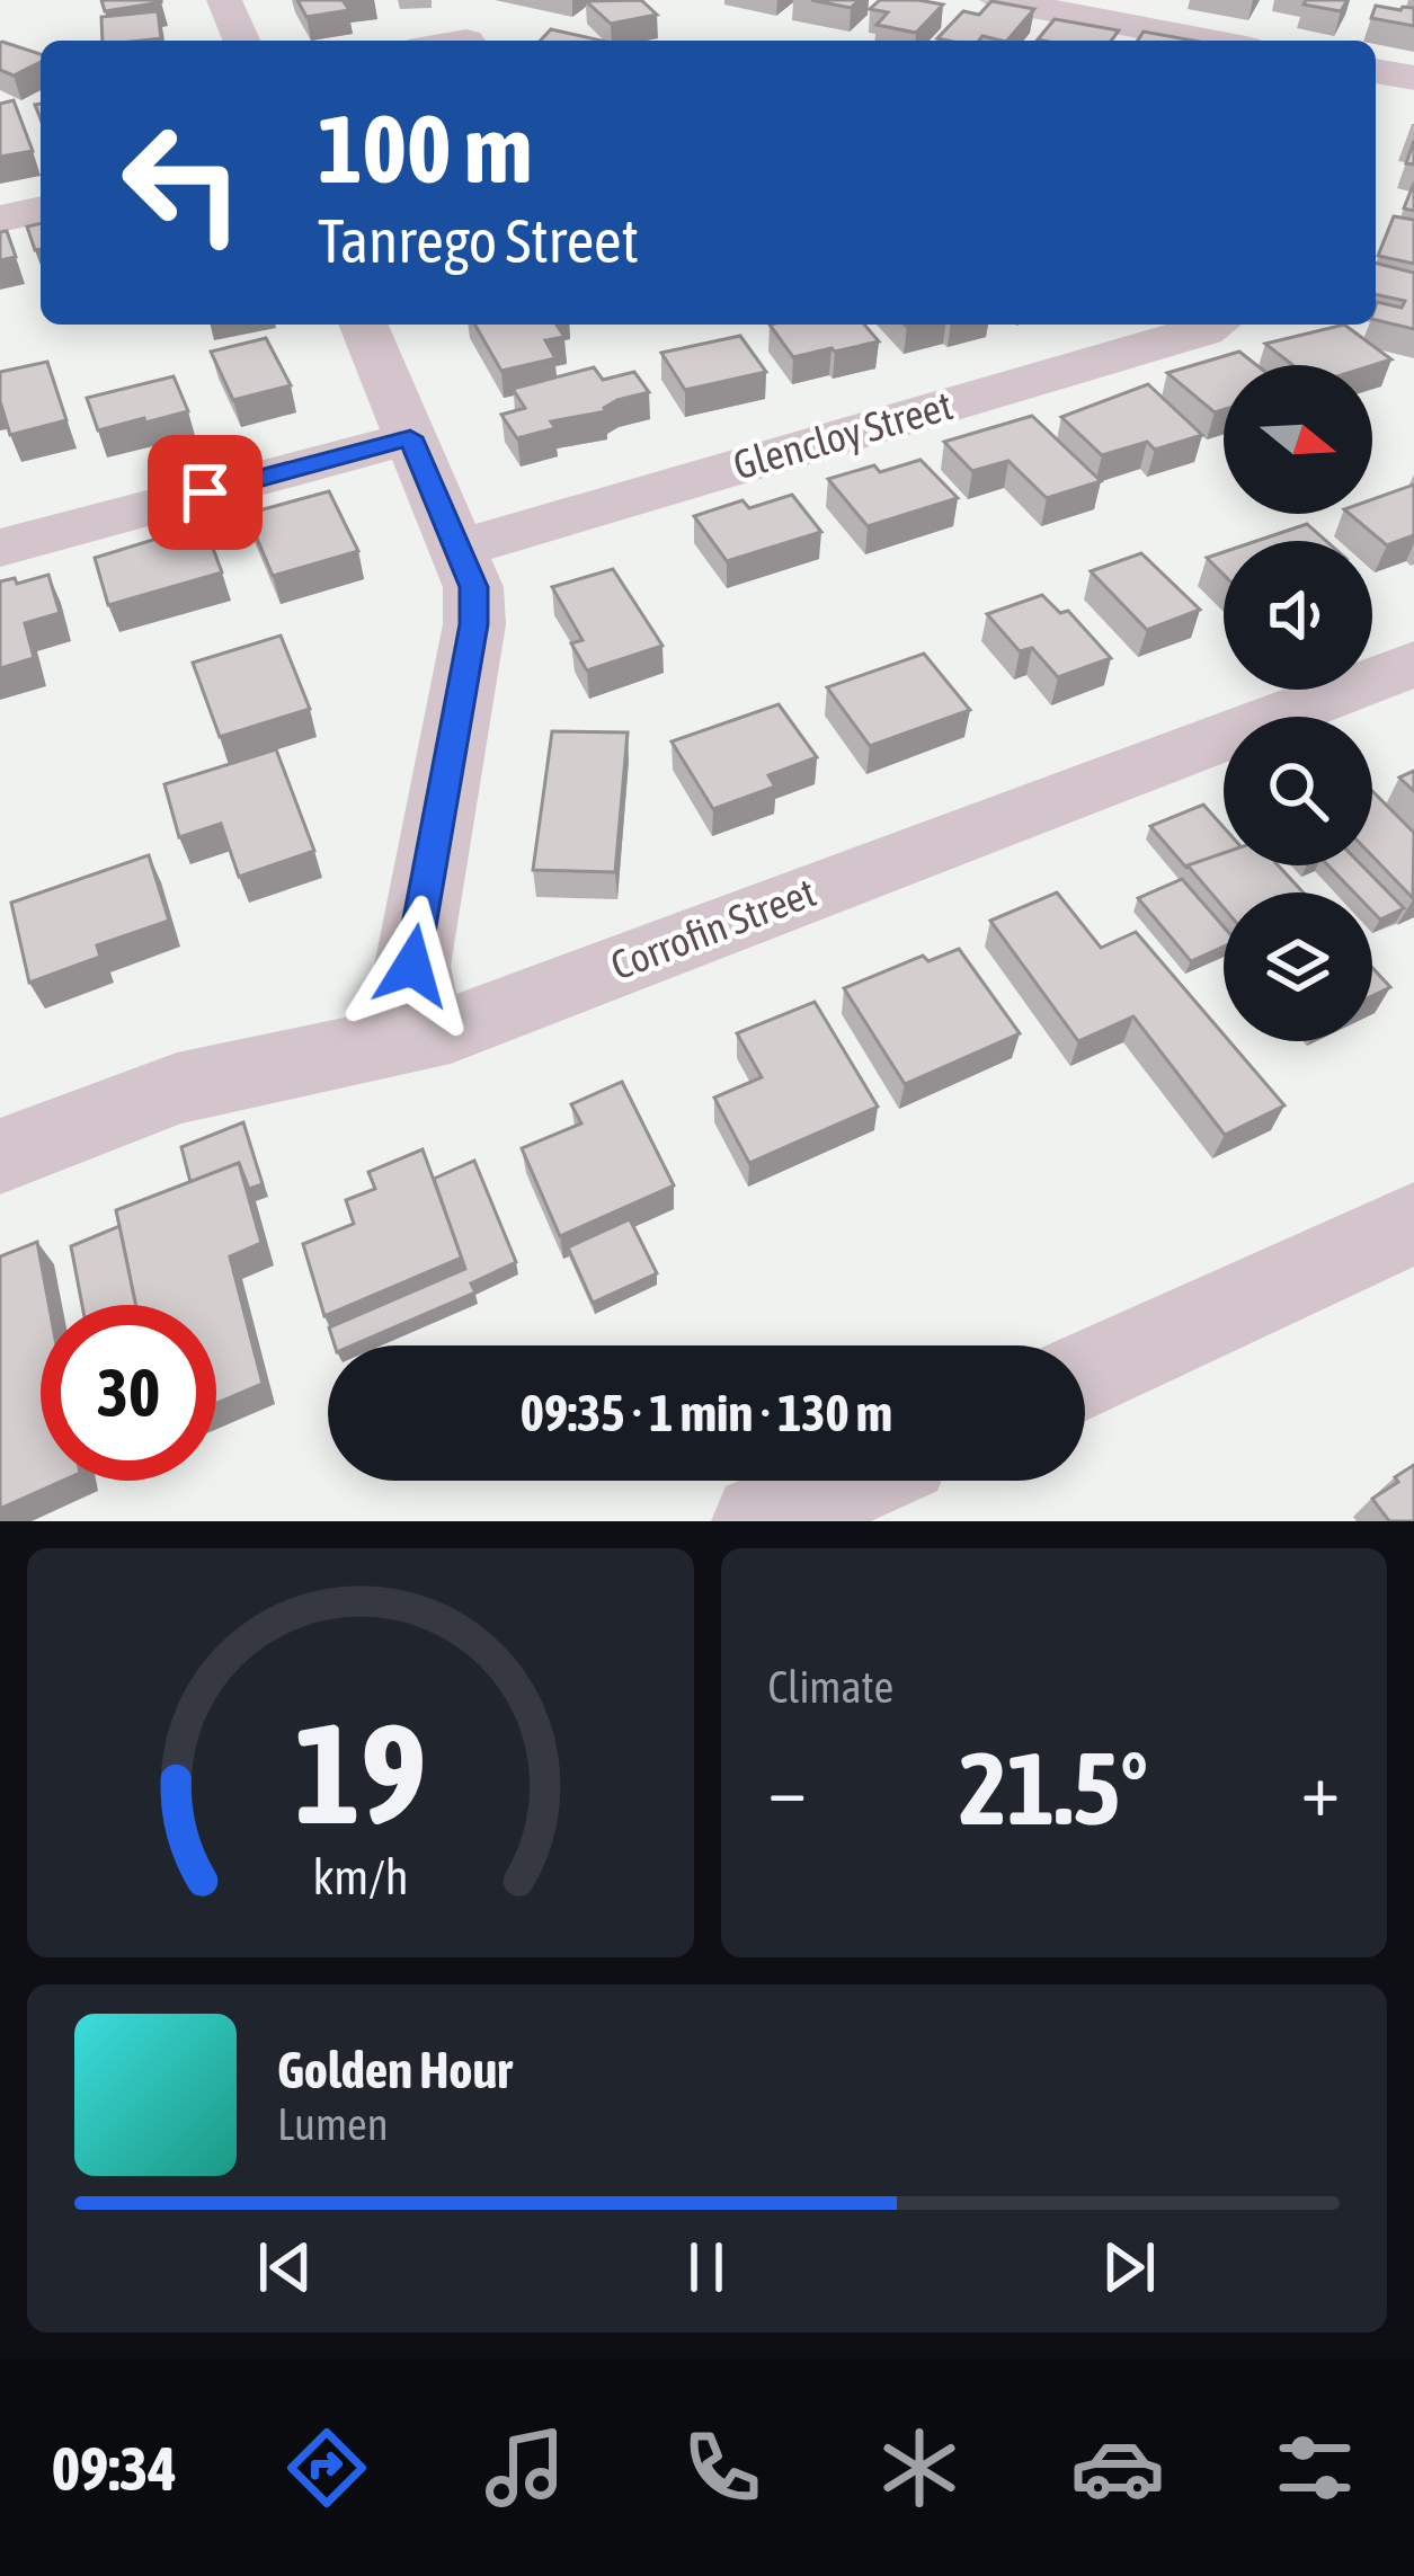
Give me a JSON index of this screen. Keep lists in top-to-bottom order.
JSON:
{
  "streets": {
    "street": ["Glencloy Street", "Corrofin Street"]
  },
  "north": "right",
  "page": {
    "turn": ["100 m", "Tanrego Street"],
    "limit": "30",
    "trip": "09:35 · 1 min · 130 m",
    "tile": "Climate",
    "heat": ["−", "21.5°", "+"],
    "song": ["Golden Hour", "Lumen"],
    "tabs": "09:34",
    "gauge": ["19", "km/h"]
  }
}
